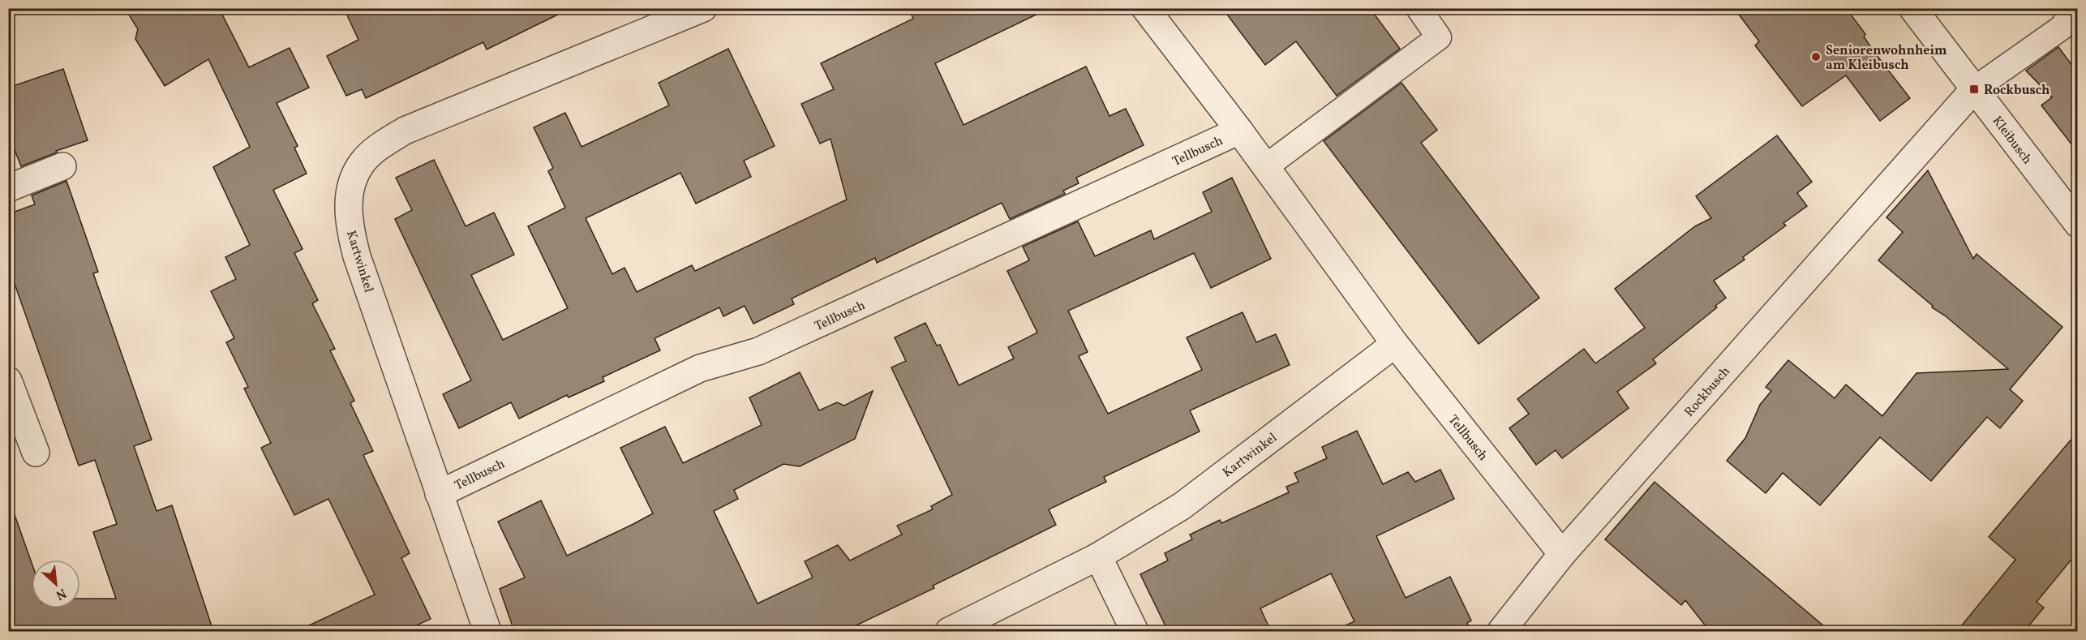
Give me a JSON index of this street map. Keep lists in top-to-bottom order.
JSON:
{
  "streets": {
    "street": [
      "Kleibusch",
      "Tellbusch",
      "Kartwinkel",
      "Rockbusch"
    ]
  },
  "crossings": [
    ["Kleibusch", "Rockbusch"],
    ["Tellbusch", "Kartwinkel"],
    ["Tellbusch", "Rockbusch"]
  ],
  "places": {
    "other": ["Seniorenwohnheim am Kleibusch"],
    "transit": ["Rockbusch"]
  },
  "north": "bottom right"
}
